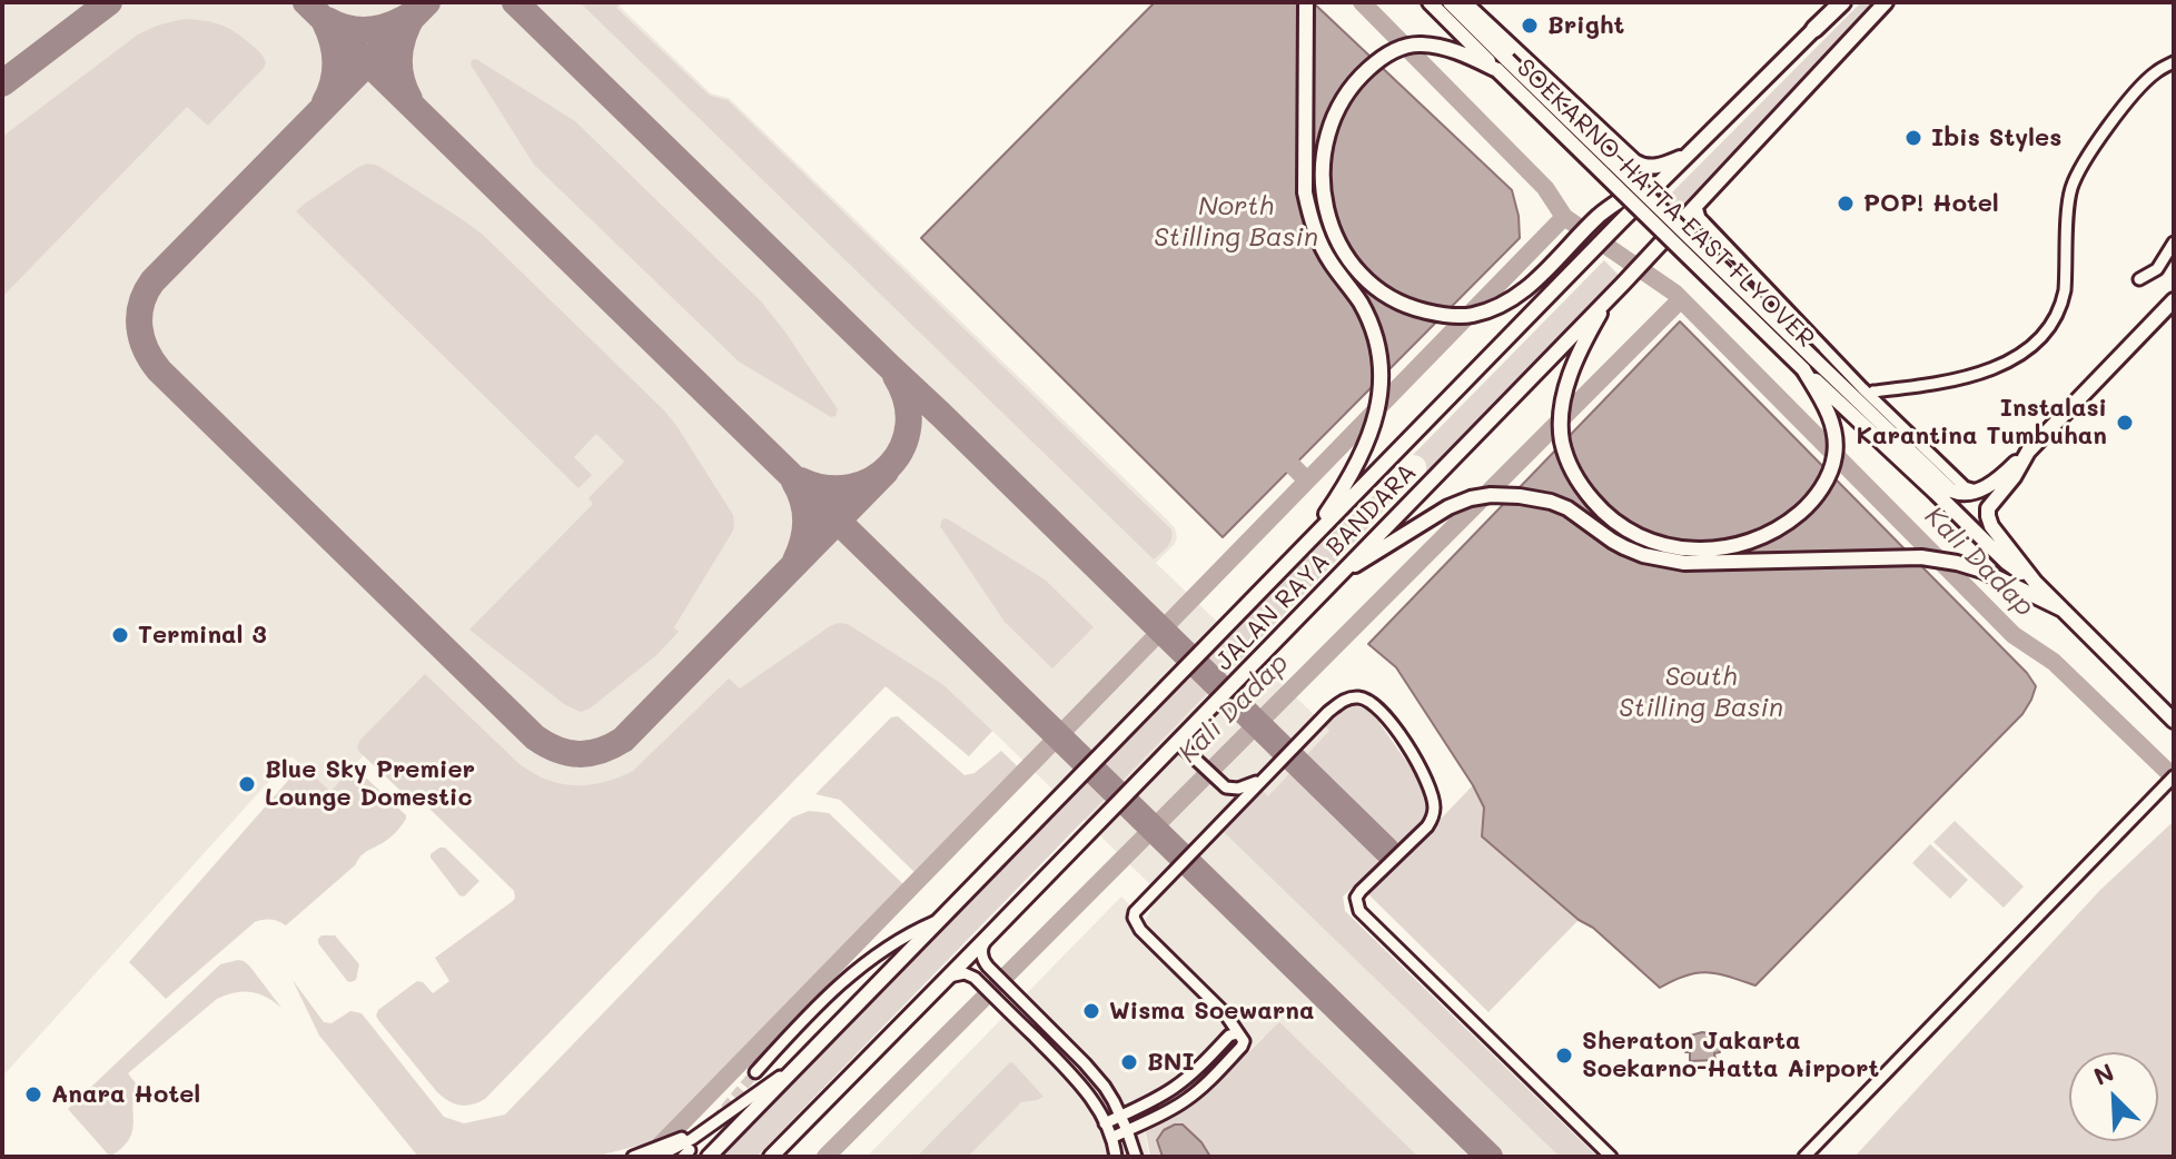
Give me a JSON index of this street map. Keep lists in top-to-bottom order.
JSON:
{
  "streets": {
    "main road": ["SOEKARNO-HATTA EAST FLYOVER", "JALAN RAYA BANDARA"]
  },
  "water": ["North Stilling Basin", "Kali Dadap", "South Stilling Basin"],
  "places": [
    "Bright",
    "Ibis Styles",
    "POP! Hotel",
    "Instalasi Karantina Tumbuhan",
    "Terminal 3",
    "Blue Sky Premier Lounge Domestic",
    "Wisma Soewarna",
    "Sheraton Jakarta Soekarno-Hatta Airport",
    "BNI",
    "Anara Hotel"
  ],
  "north": "top left"
}
